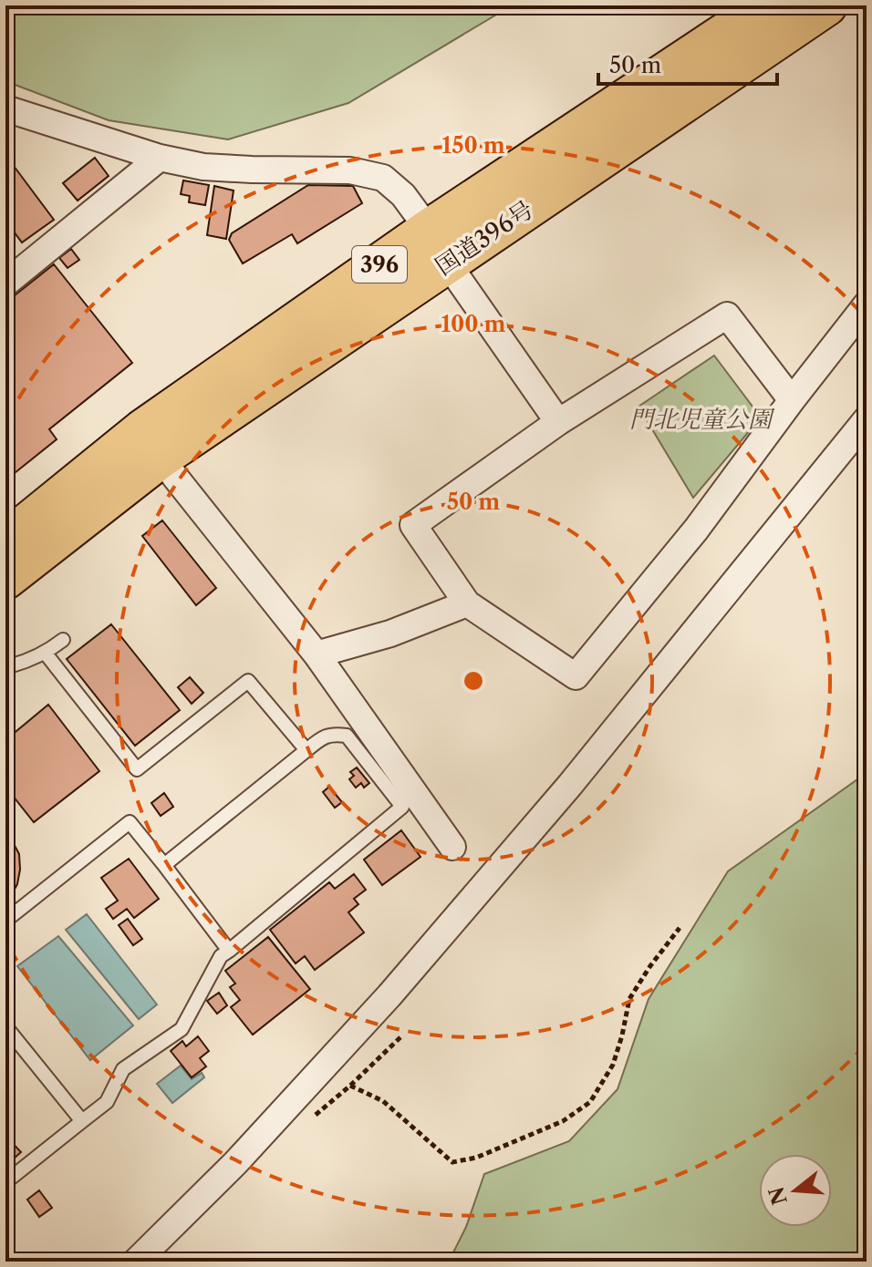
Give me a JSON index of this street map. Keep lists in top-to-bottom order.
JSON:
{
  "streets": {
    "highway": ["国道396号", "396"]
  },
  "parks": ["門北児童公園"],
  "scale_bar": "50 m",
  "north": "left",
  "rings": ["150 m", "100 m", "50 m"]
}
